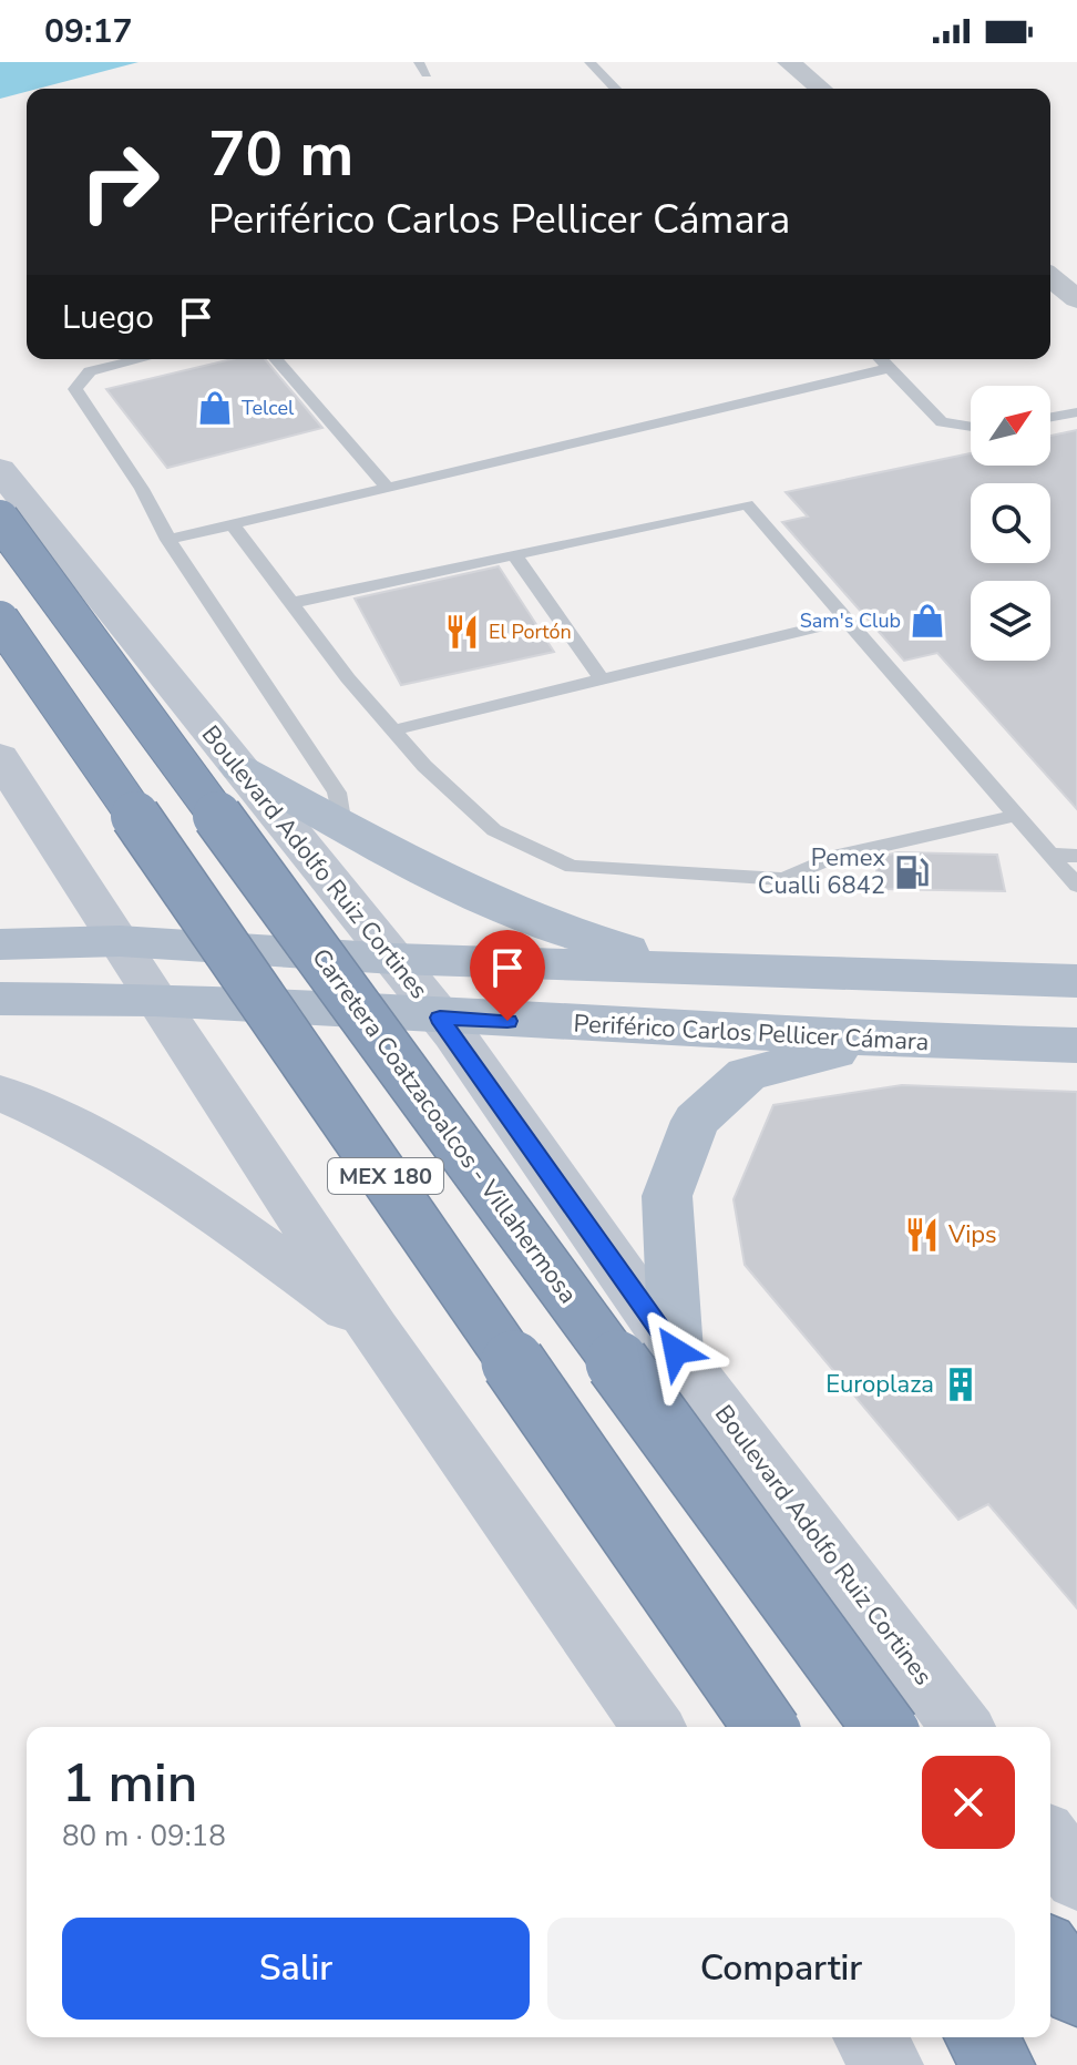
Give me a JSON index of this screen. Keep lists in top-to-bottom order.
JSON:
{
  "streets": {
    "highway": ["Carretera Coatzacoalcos - Villahermosa", "MEX 180"],
    "main road": ["Periférico Carlos Pellicer Cámara"],
    "street": ["Boulevard Adolfo Ruiz Cortines"]
  },
  "crossings": [
    ["Boulevard Adolfo Ruiz Cortines", "Periférico Carlos Pellicer Cámara"]
  ],
  "places": {
    "shop": ["Telcel", "Sam's Club"],
    "restaurant": ["El Portón", "Vips"],
    "fuel station": ["Pemex Cualli 6842"],
    "building": ["Europlaza"]
  },
  "north": "top right",
  "page": {
    "status": "09:17",
    "turn": ["70 m", "Periférico Carlos Pellicer Cámara"],
    "then": "Luego",
    "heading": ["1 min", "80 m · 09:18"],
    "buttons": ["Salir", "Compartir"]
  }
}
